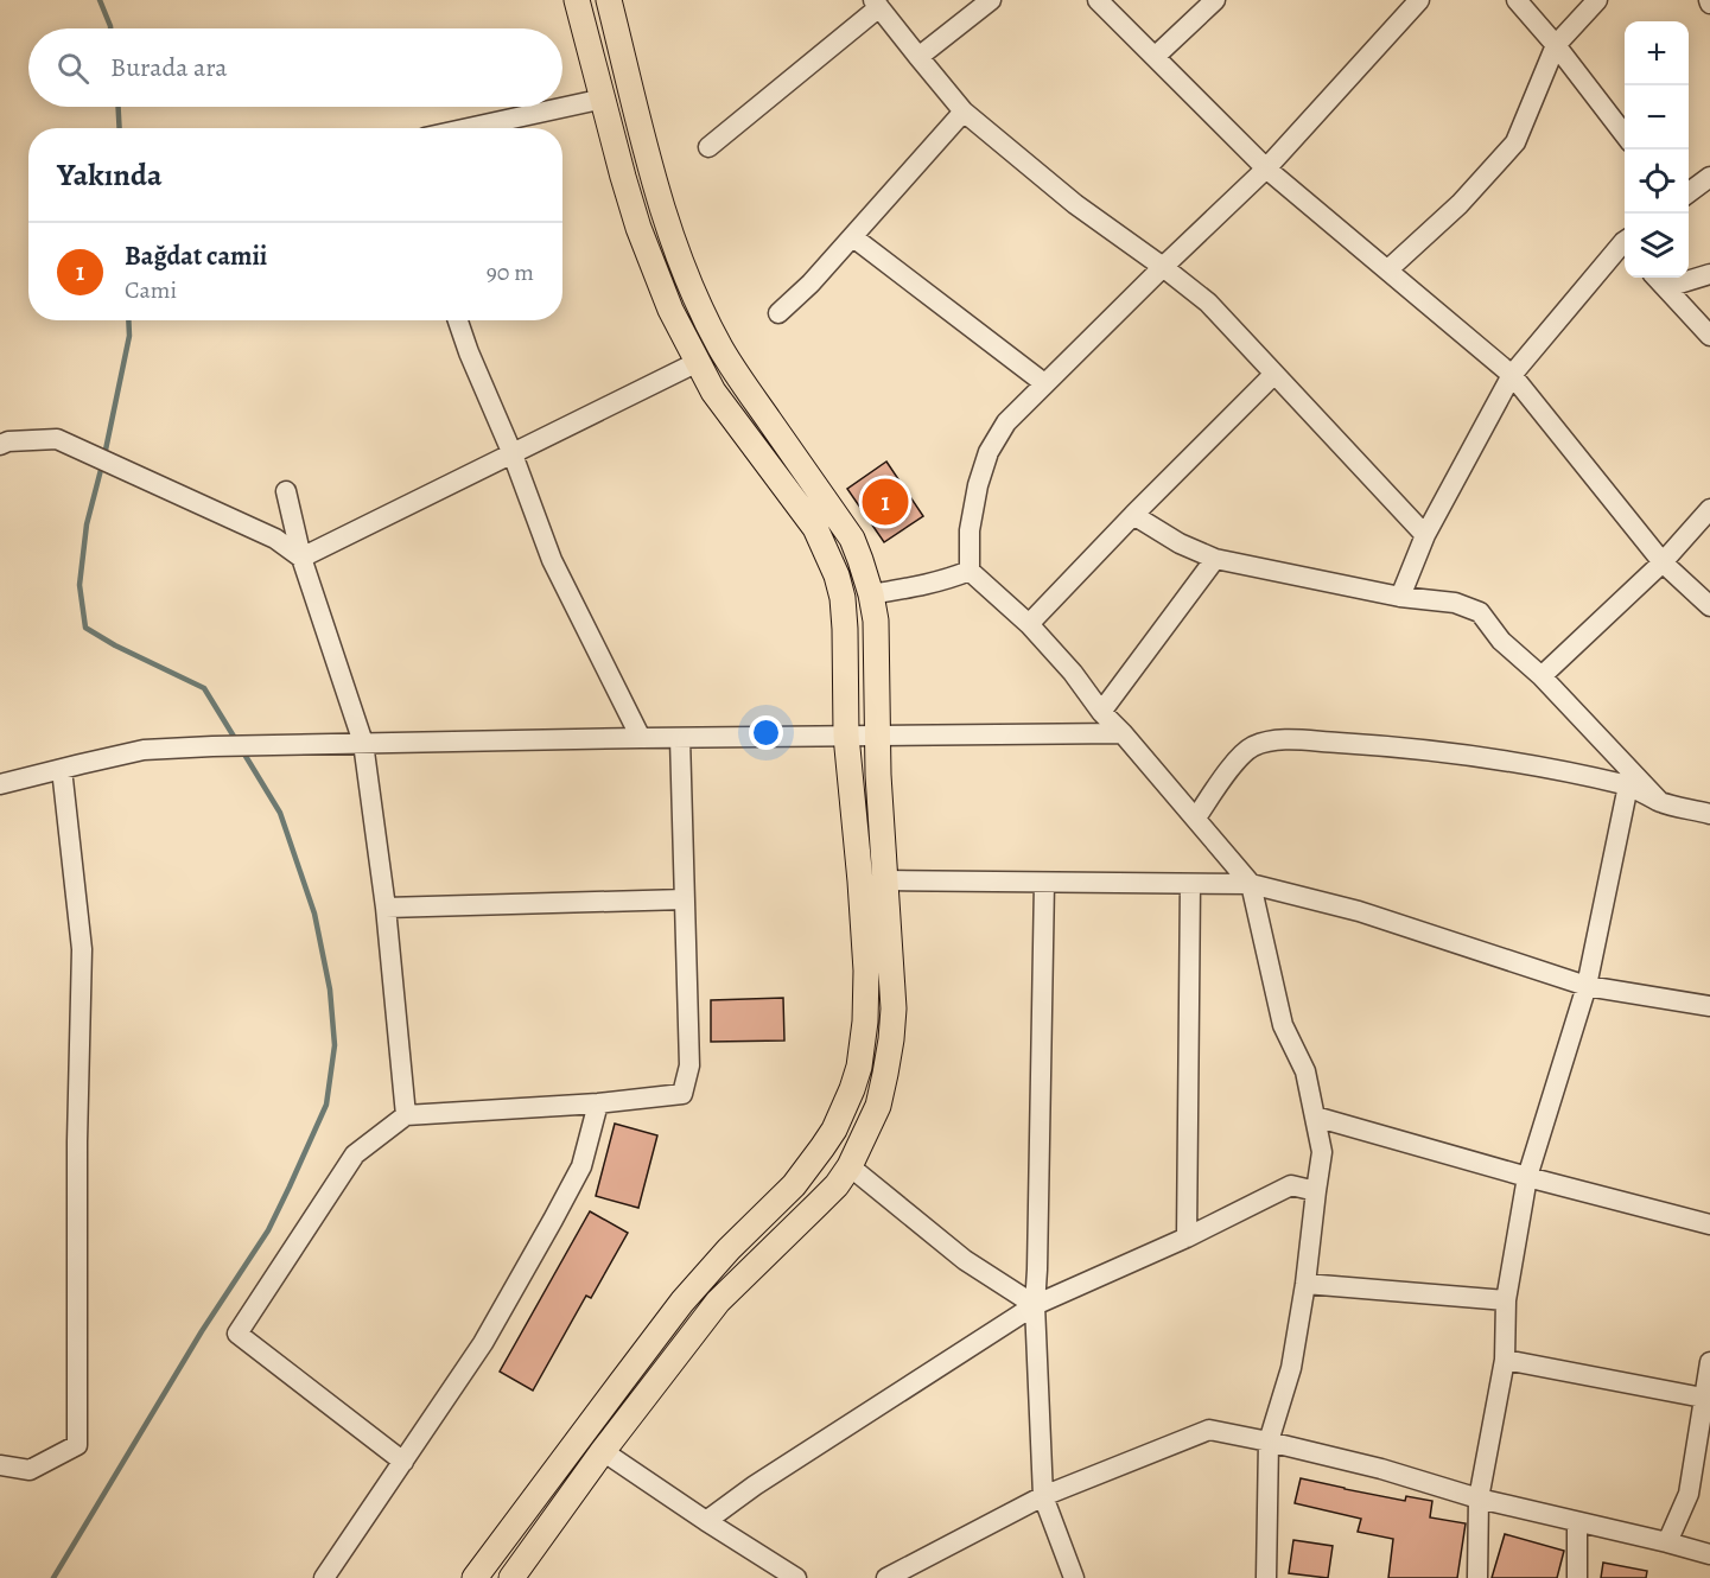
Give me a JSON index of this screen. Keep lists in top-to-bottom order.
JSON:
{
  "page": {
    "map_buttons": ["+", "−"],
    "search": "Burada ara",
    "heading": "Yakında",
    "list": [
      {
        "mark": "1",
        "name": "Bağdat camii",
        "note": "Cami",
        "value": "90 m"
      }
    ],
    "pins": "1"
  }
}
